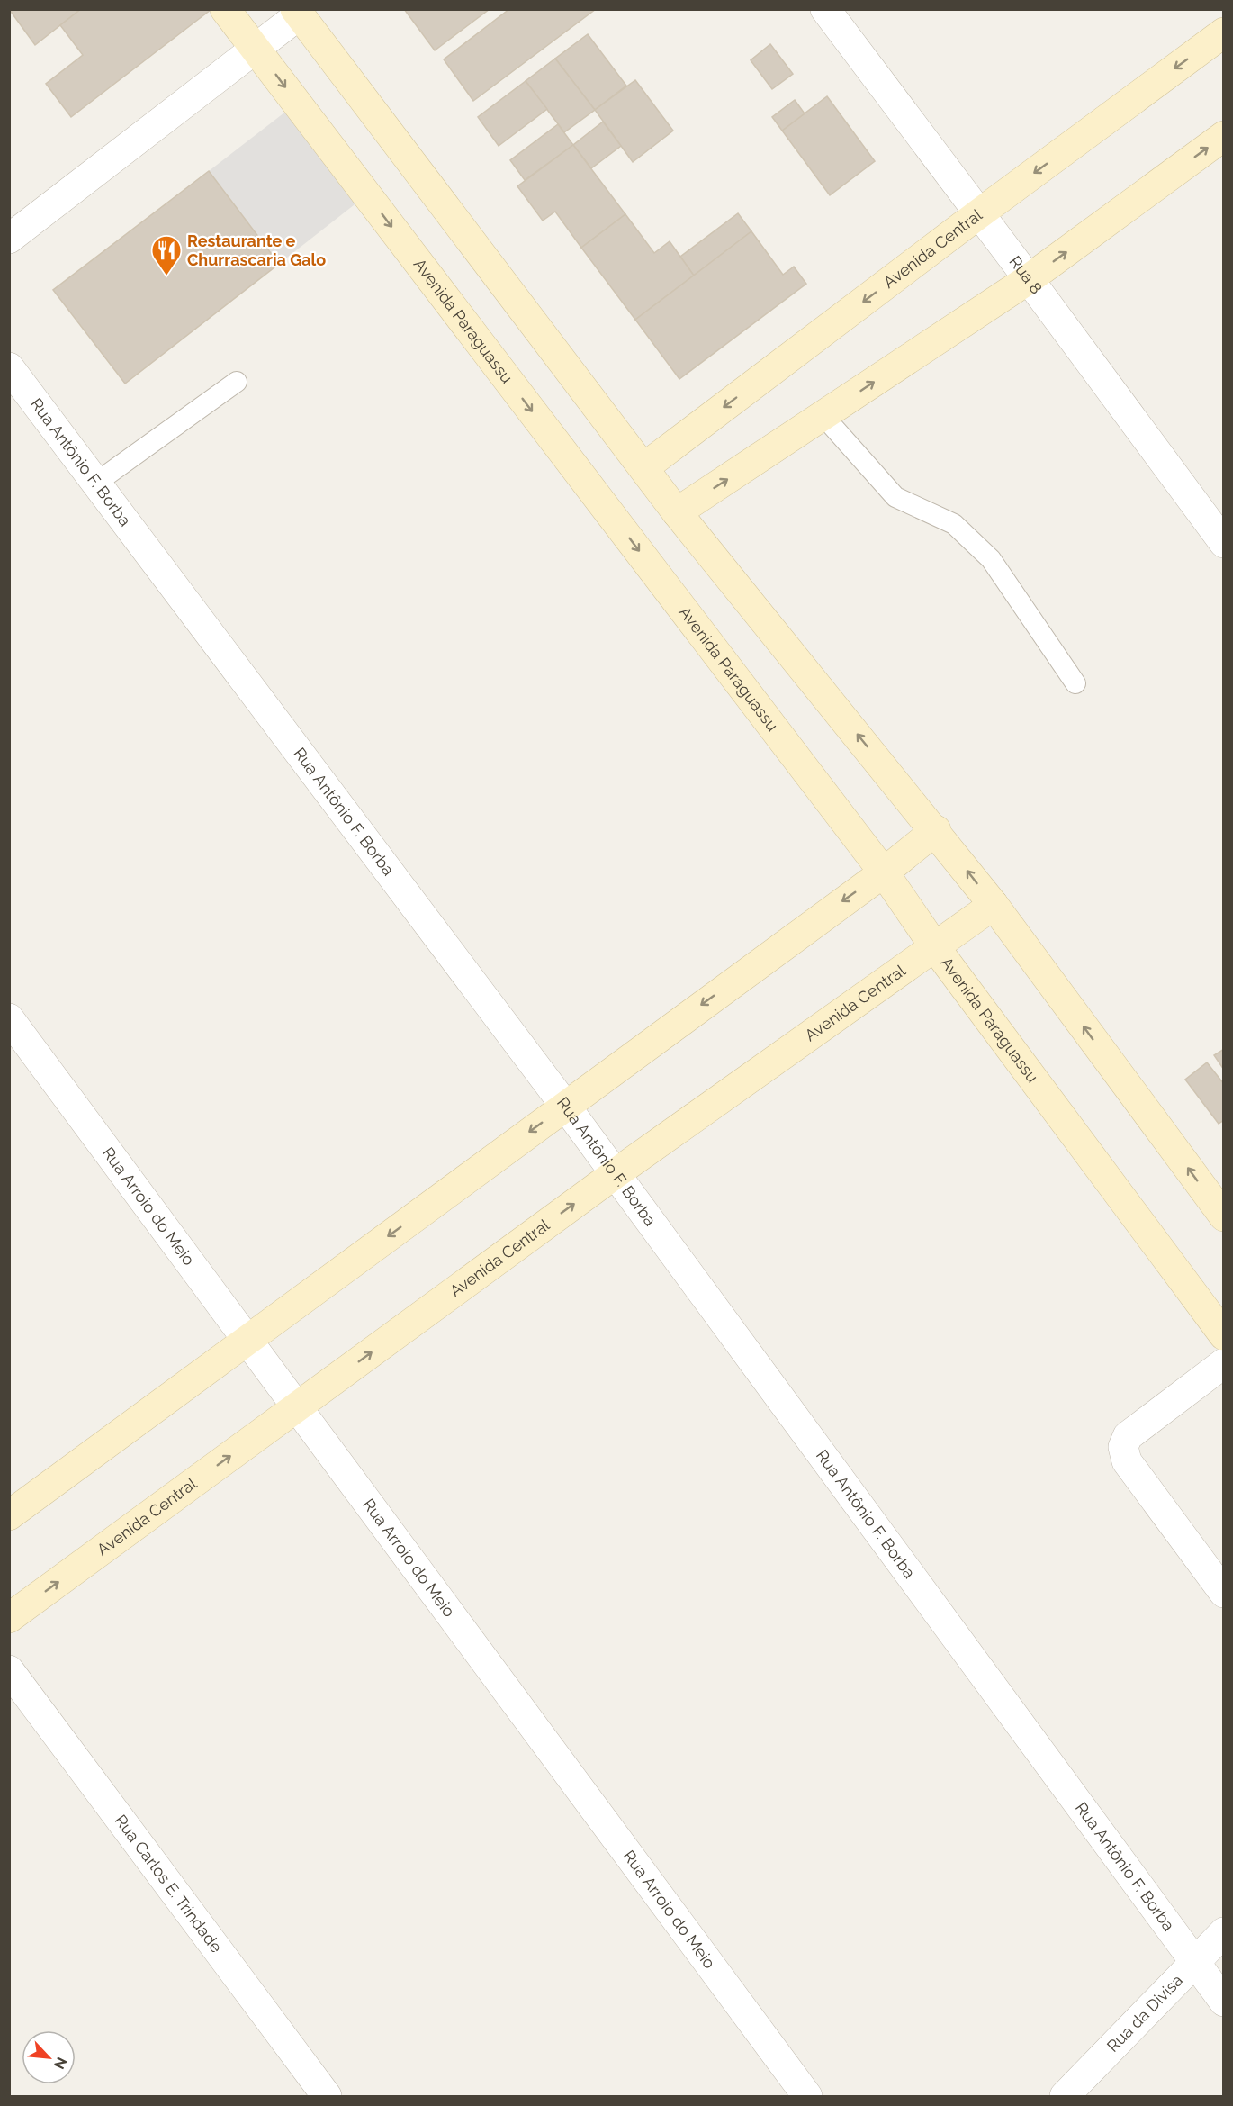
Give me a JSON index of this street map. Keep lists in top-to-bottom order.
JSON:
{
  "streets": {
    "street": [
      "Avenida Central",
      "Rua 8",
      "Avenida Paraguassu",
      "Rua Antônio F. Borba",
      "Rua Arroio do Meio",
      "Rua Carlos E. Trindade",
      "Rua da Divisa"
    ]
  },
  "crossings": [
    ["Avenida Central", "Rua 8"],
    ["Avenida Central", "Avenida Paraguassu"],
    ["Avenida Central", "Rua Antônio F. Borba"],
    ["Avenida Central", "Rua Arroio do Meio"],
    ["Rua Antônio F. Borba", "Rua da Divisa"]
  ],
  "places": {
    "restaurant": ["Restaurante e Churrascaria Galo"]
  },
  "north": "bottom right"
}
